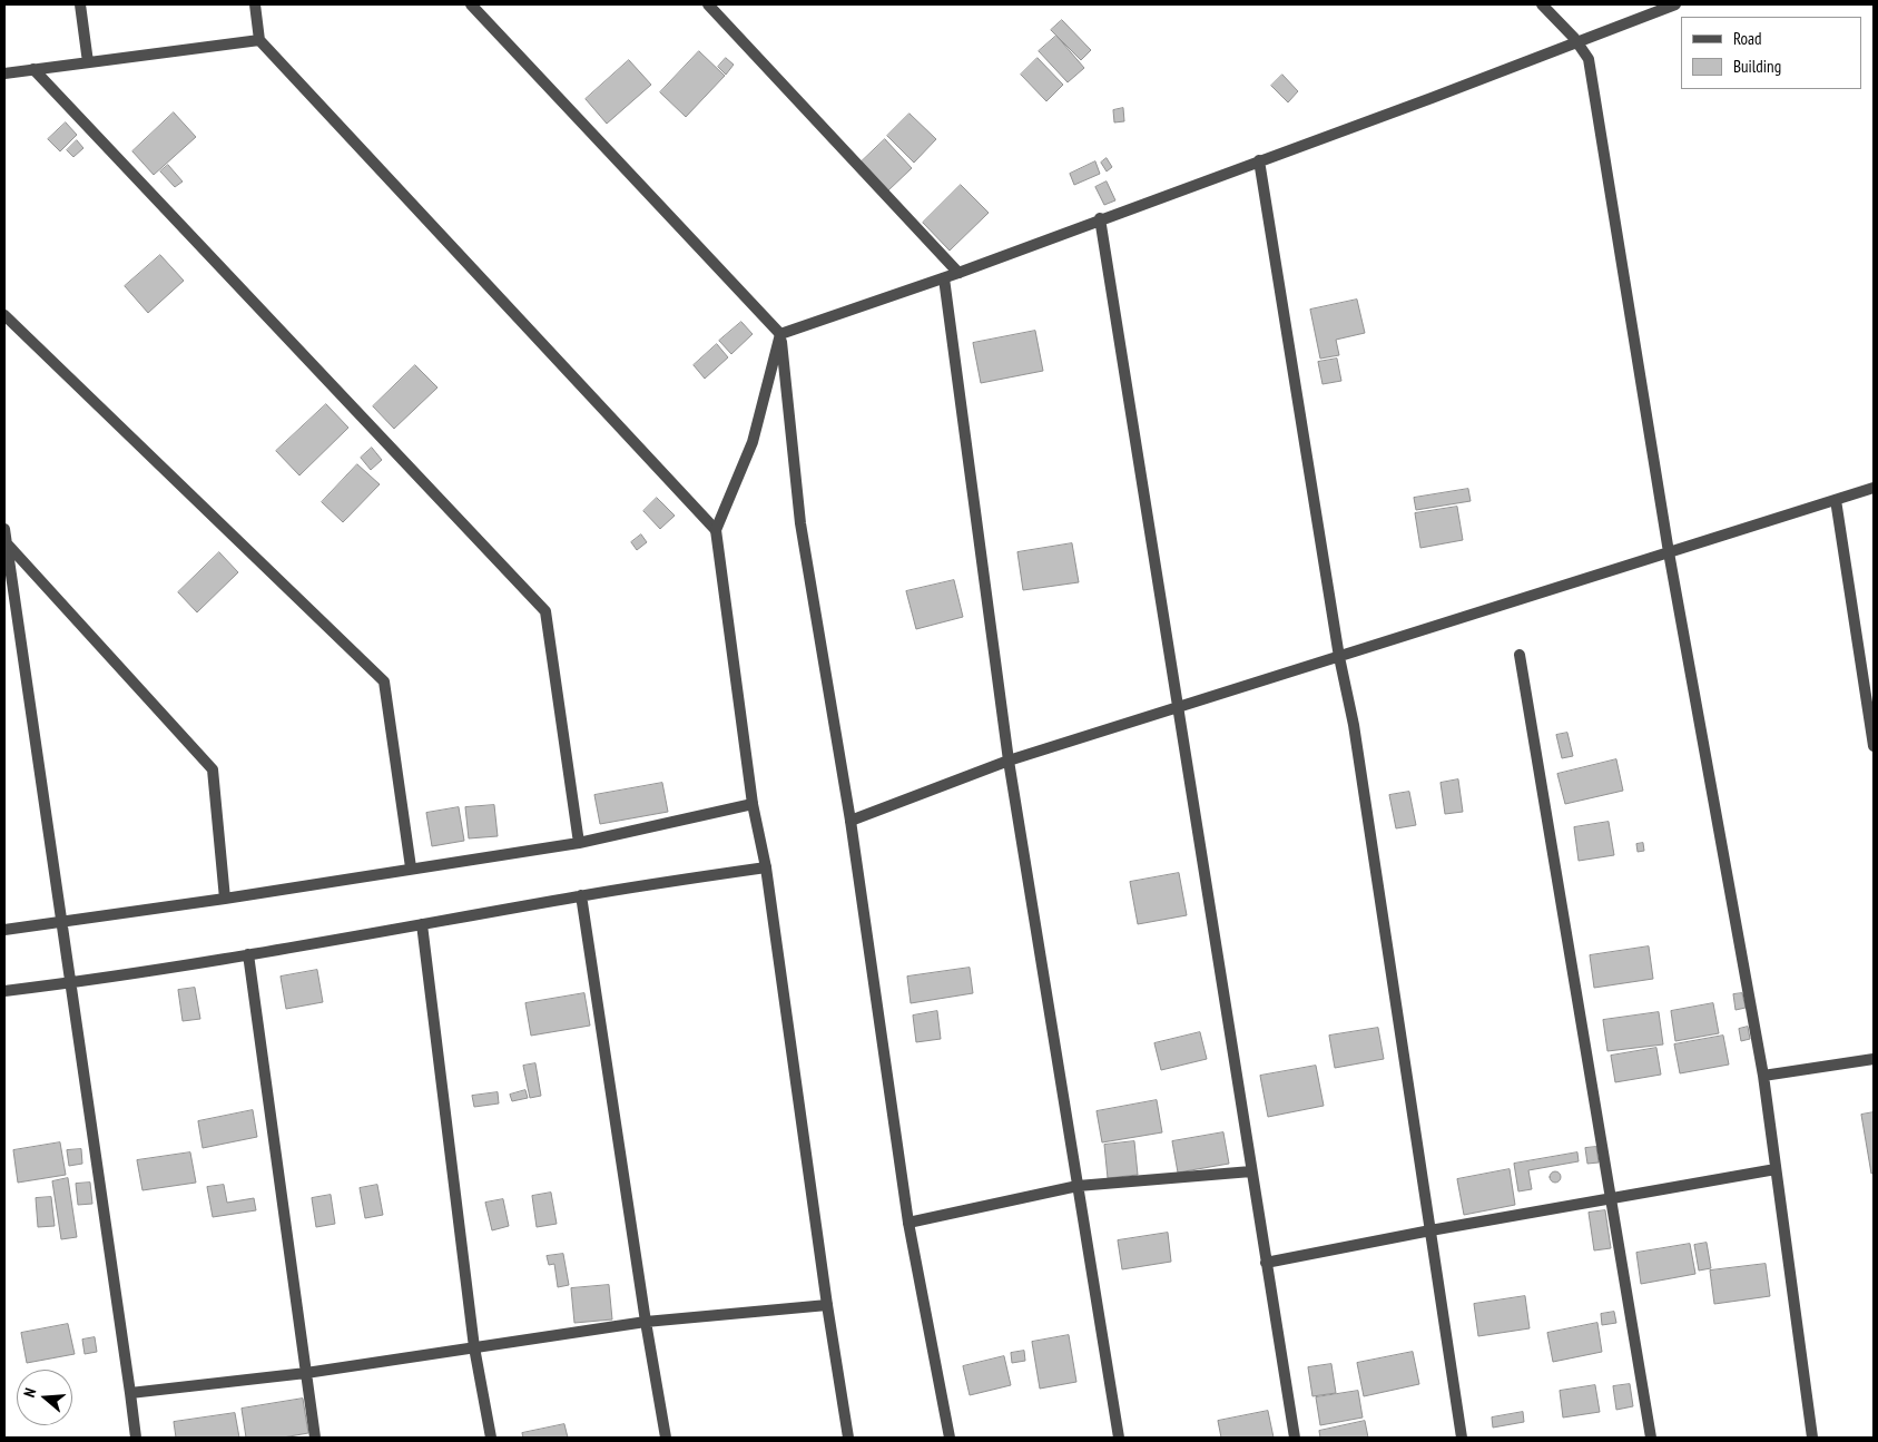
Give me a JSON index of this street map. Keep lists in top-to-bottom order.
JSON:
{
  "legend": ["Road", "Building"],
  "north": "left"
}
